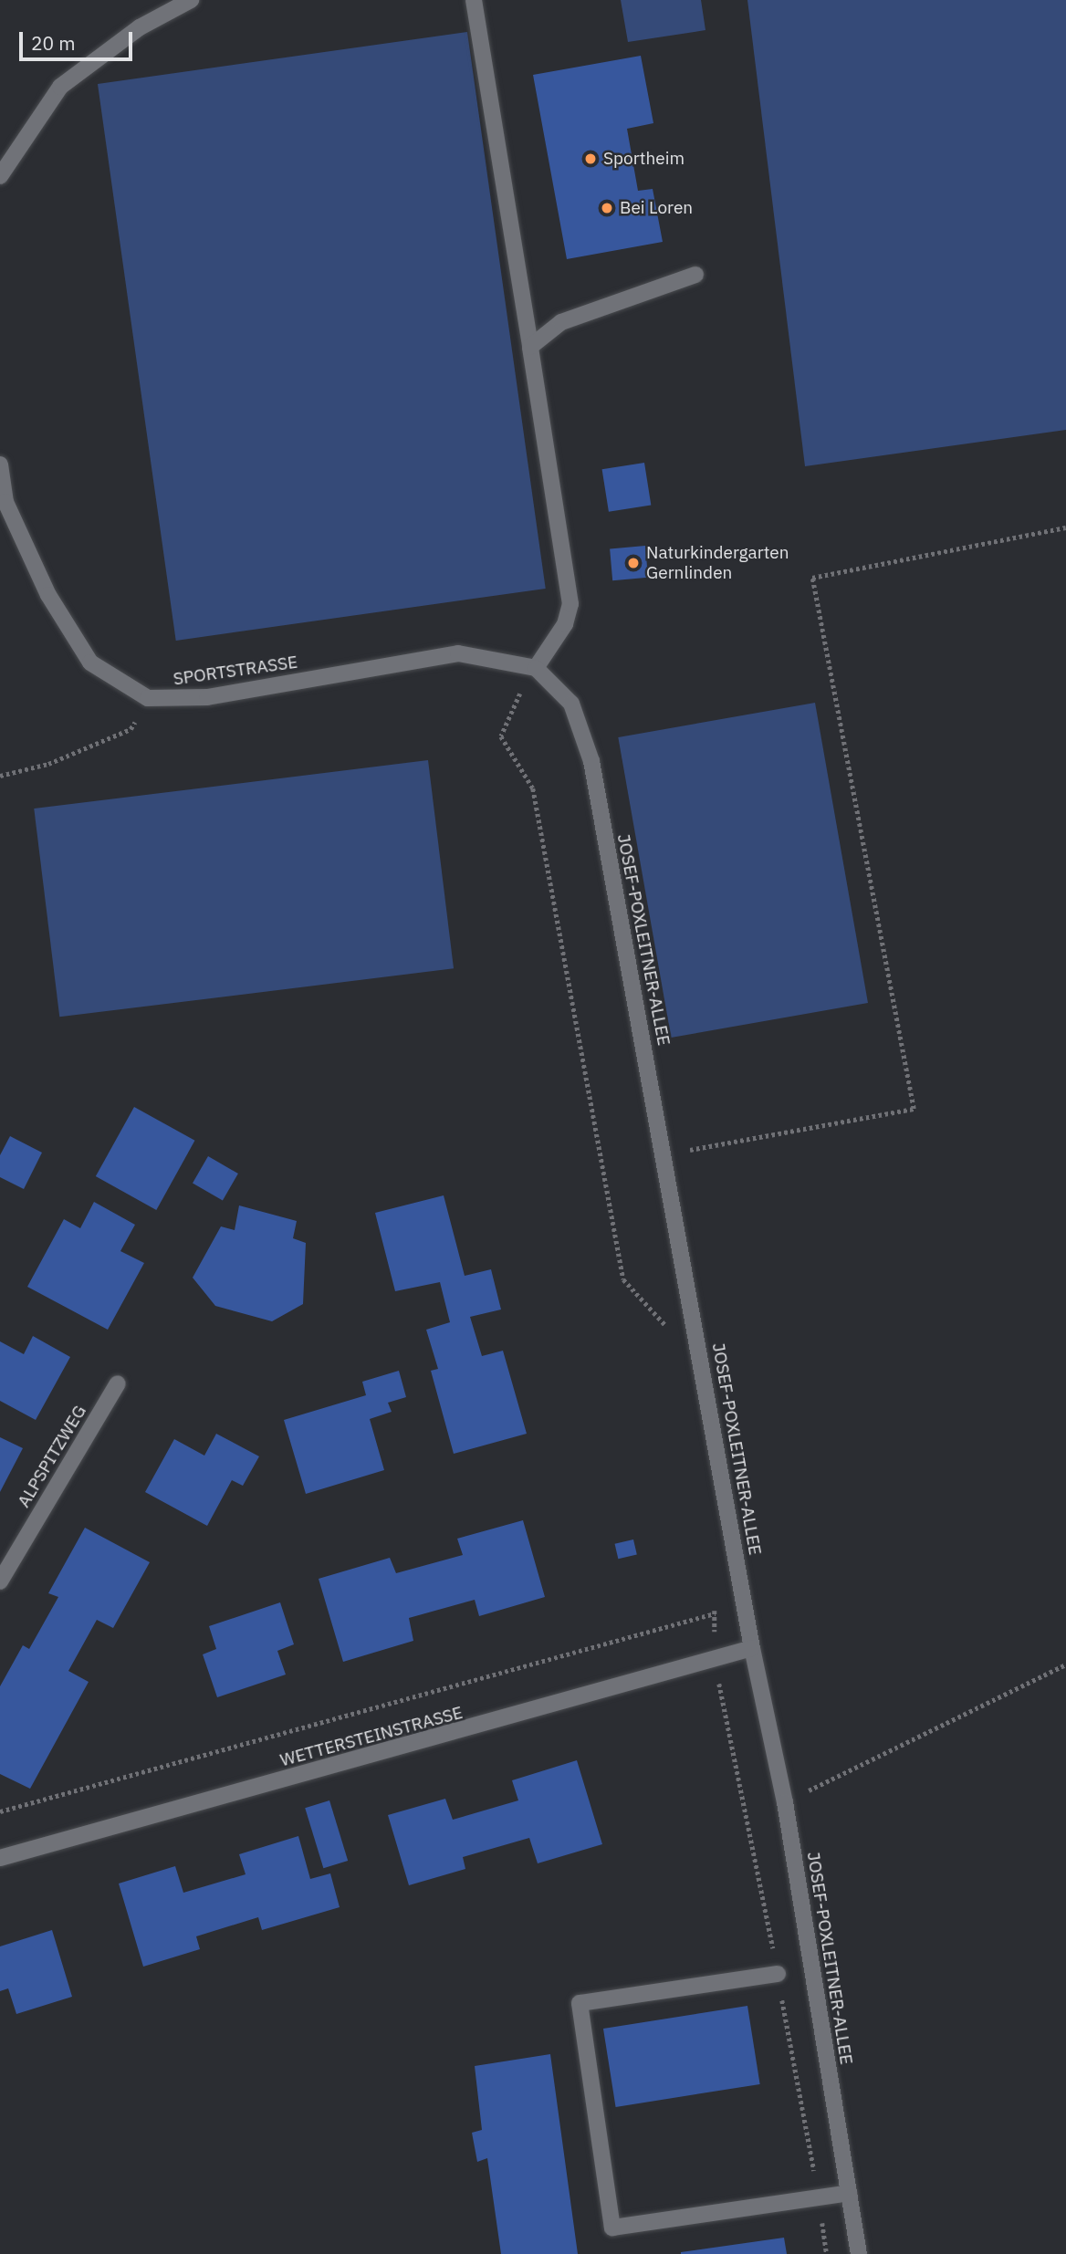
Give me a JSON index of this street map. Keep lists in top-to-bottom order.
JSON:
{
  "streets": {
    "street": [
      "SPORTSTRASSE",
      "JOSEF-POXLEITNER-ALLEE",
      "ALPSPITZWEG",
      "WETTERSTEINSTRASSE"
    ]
  },
  "crossings": [
    ["SPORTSTRASSE", "JOSEF-POXLEITNER-ALLEE"],
    ["JOSEF-POXLEITNER-ALLEE", "WETTERSTEINSTRASSE"]
  ],
  "places": ["Sportheim", "Bei Loren", "Naturkindergarten Gernlinden"],
  "scale_bar": "20 m"
}
